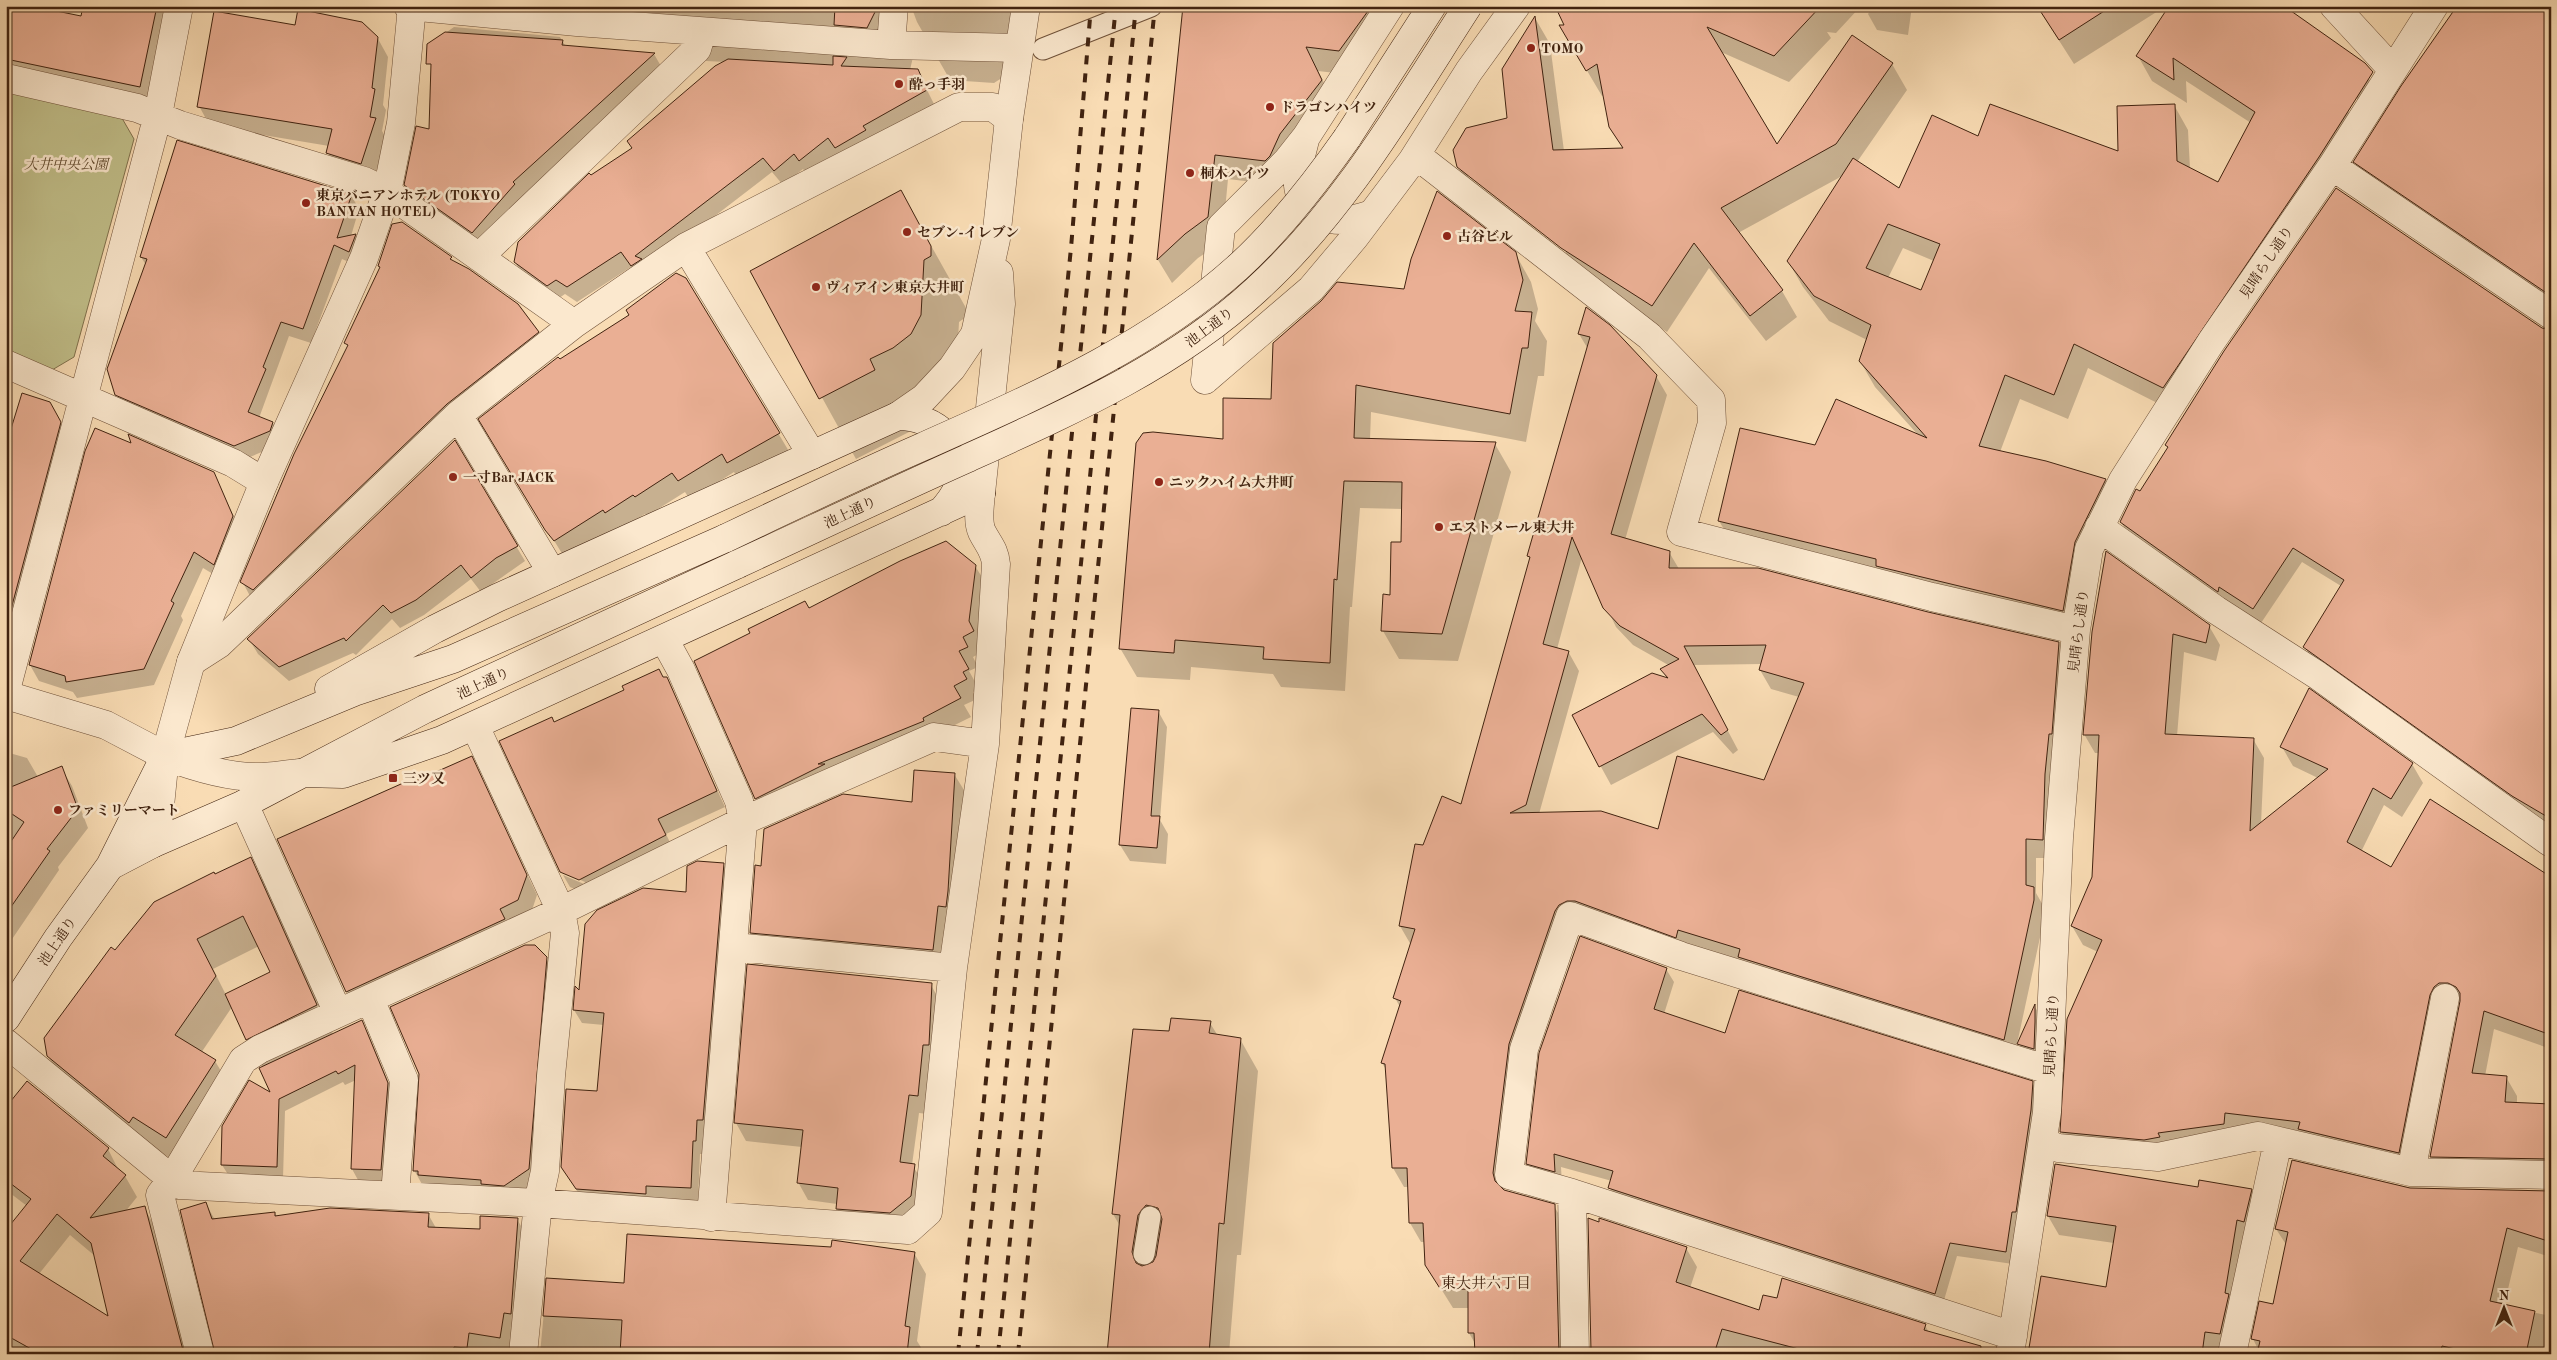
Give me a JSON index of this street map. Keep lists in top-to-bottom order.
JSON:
{
  "streets": {
    "street": ["見晴らし通り", "池上通り"]
  },
  "districts": ["東大井六丁目"],
  "parks": ["大井中央公園"],
  "places": {
    "other": [
      "TOMO",
      "酔っ手羽",
      "ドラゴンハイツ",
      "桐木ハイツ",
      "東京バニアンホテル (TOKYO BANYAN HOTEL)",
      "セブン-イレブン",
      "古谷ビル",
      "ヴィアイン東京大井町",
      "一寸Bar JACK",
      "ニックハイム大井町",
      "エストメール東大井",
      "ファミリーマート"
    ],
    "transit": ["三ツ又"]
  },
  "north": "top"
}
